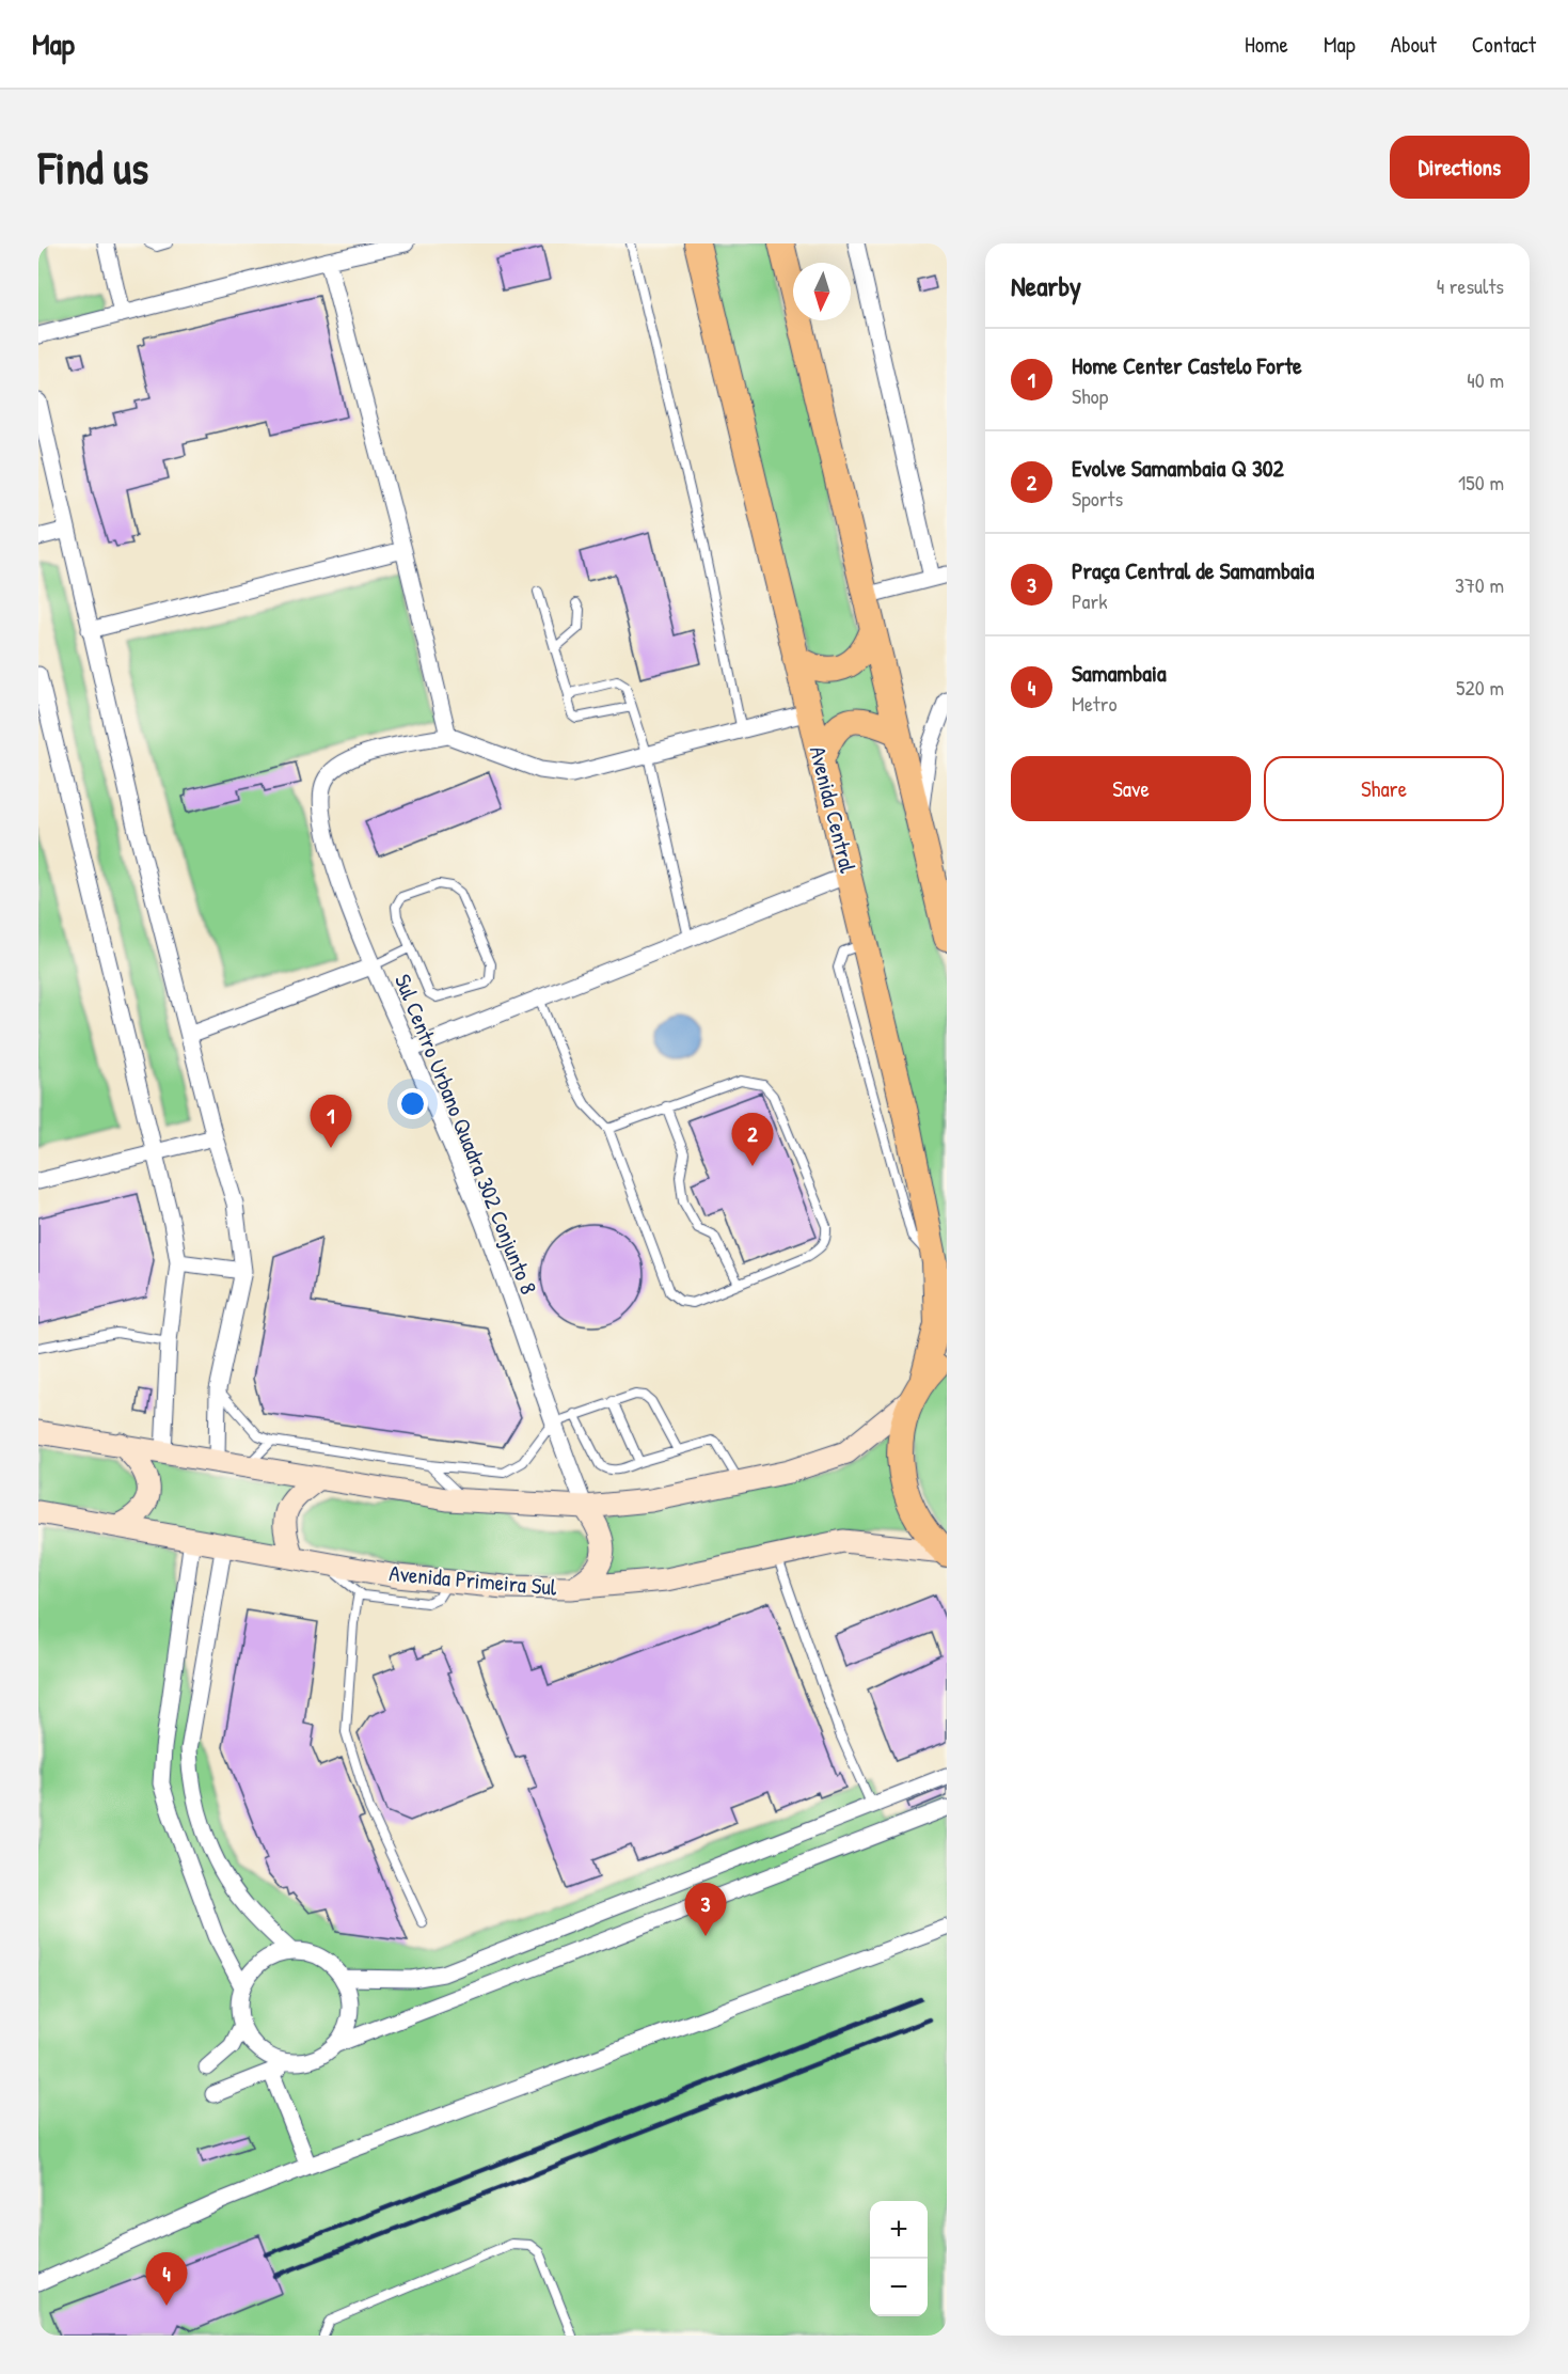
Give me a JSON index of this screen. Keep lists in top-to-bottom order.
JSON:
{
  "streets": {
    "main road": ["Avenida Central", "Avenida Primeira Sul"],
    "street": ["Sul Centro Urbano Quadra 302 Conjunto 8"]
  },
  "north": "bottom",
  "page": {
    "header": "Map",
    "nav": [
      "Home",
      "Map",
      "About",
      "Contact"
    ],
    "buttons": [
      "Directions",
      ["Save", "Share"]
    ],
    "title": "Find us",
    "heading": ["Nearby", "4 results"],
    "list": [
      {
        "mark": "1",
        "name": "Home Center Castelo Forte",
        "note": "Shop",
        "value": "40 m"
      },
      {
        "mark": "2",
        "name": "Evolve Samambaia Q 302",
        "note": "Sports",
        "value": "150 m"
      },
      {
        "mark": "3",
        "name": "Praça Central de Samambaia",
        "note": "Park",
        "value": "370 m"
      },
      {
        "mark": "4",
        "name": "Samambaia",
        "note": "Metro",
        "value": "520 m"
      }
    ],
    "pins": [
      "1",
      "2",
      "3",
      "4"
    ],
    "map_buttons": ["+", "−"]
  }
}
